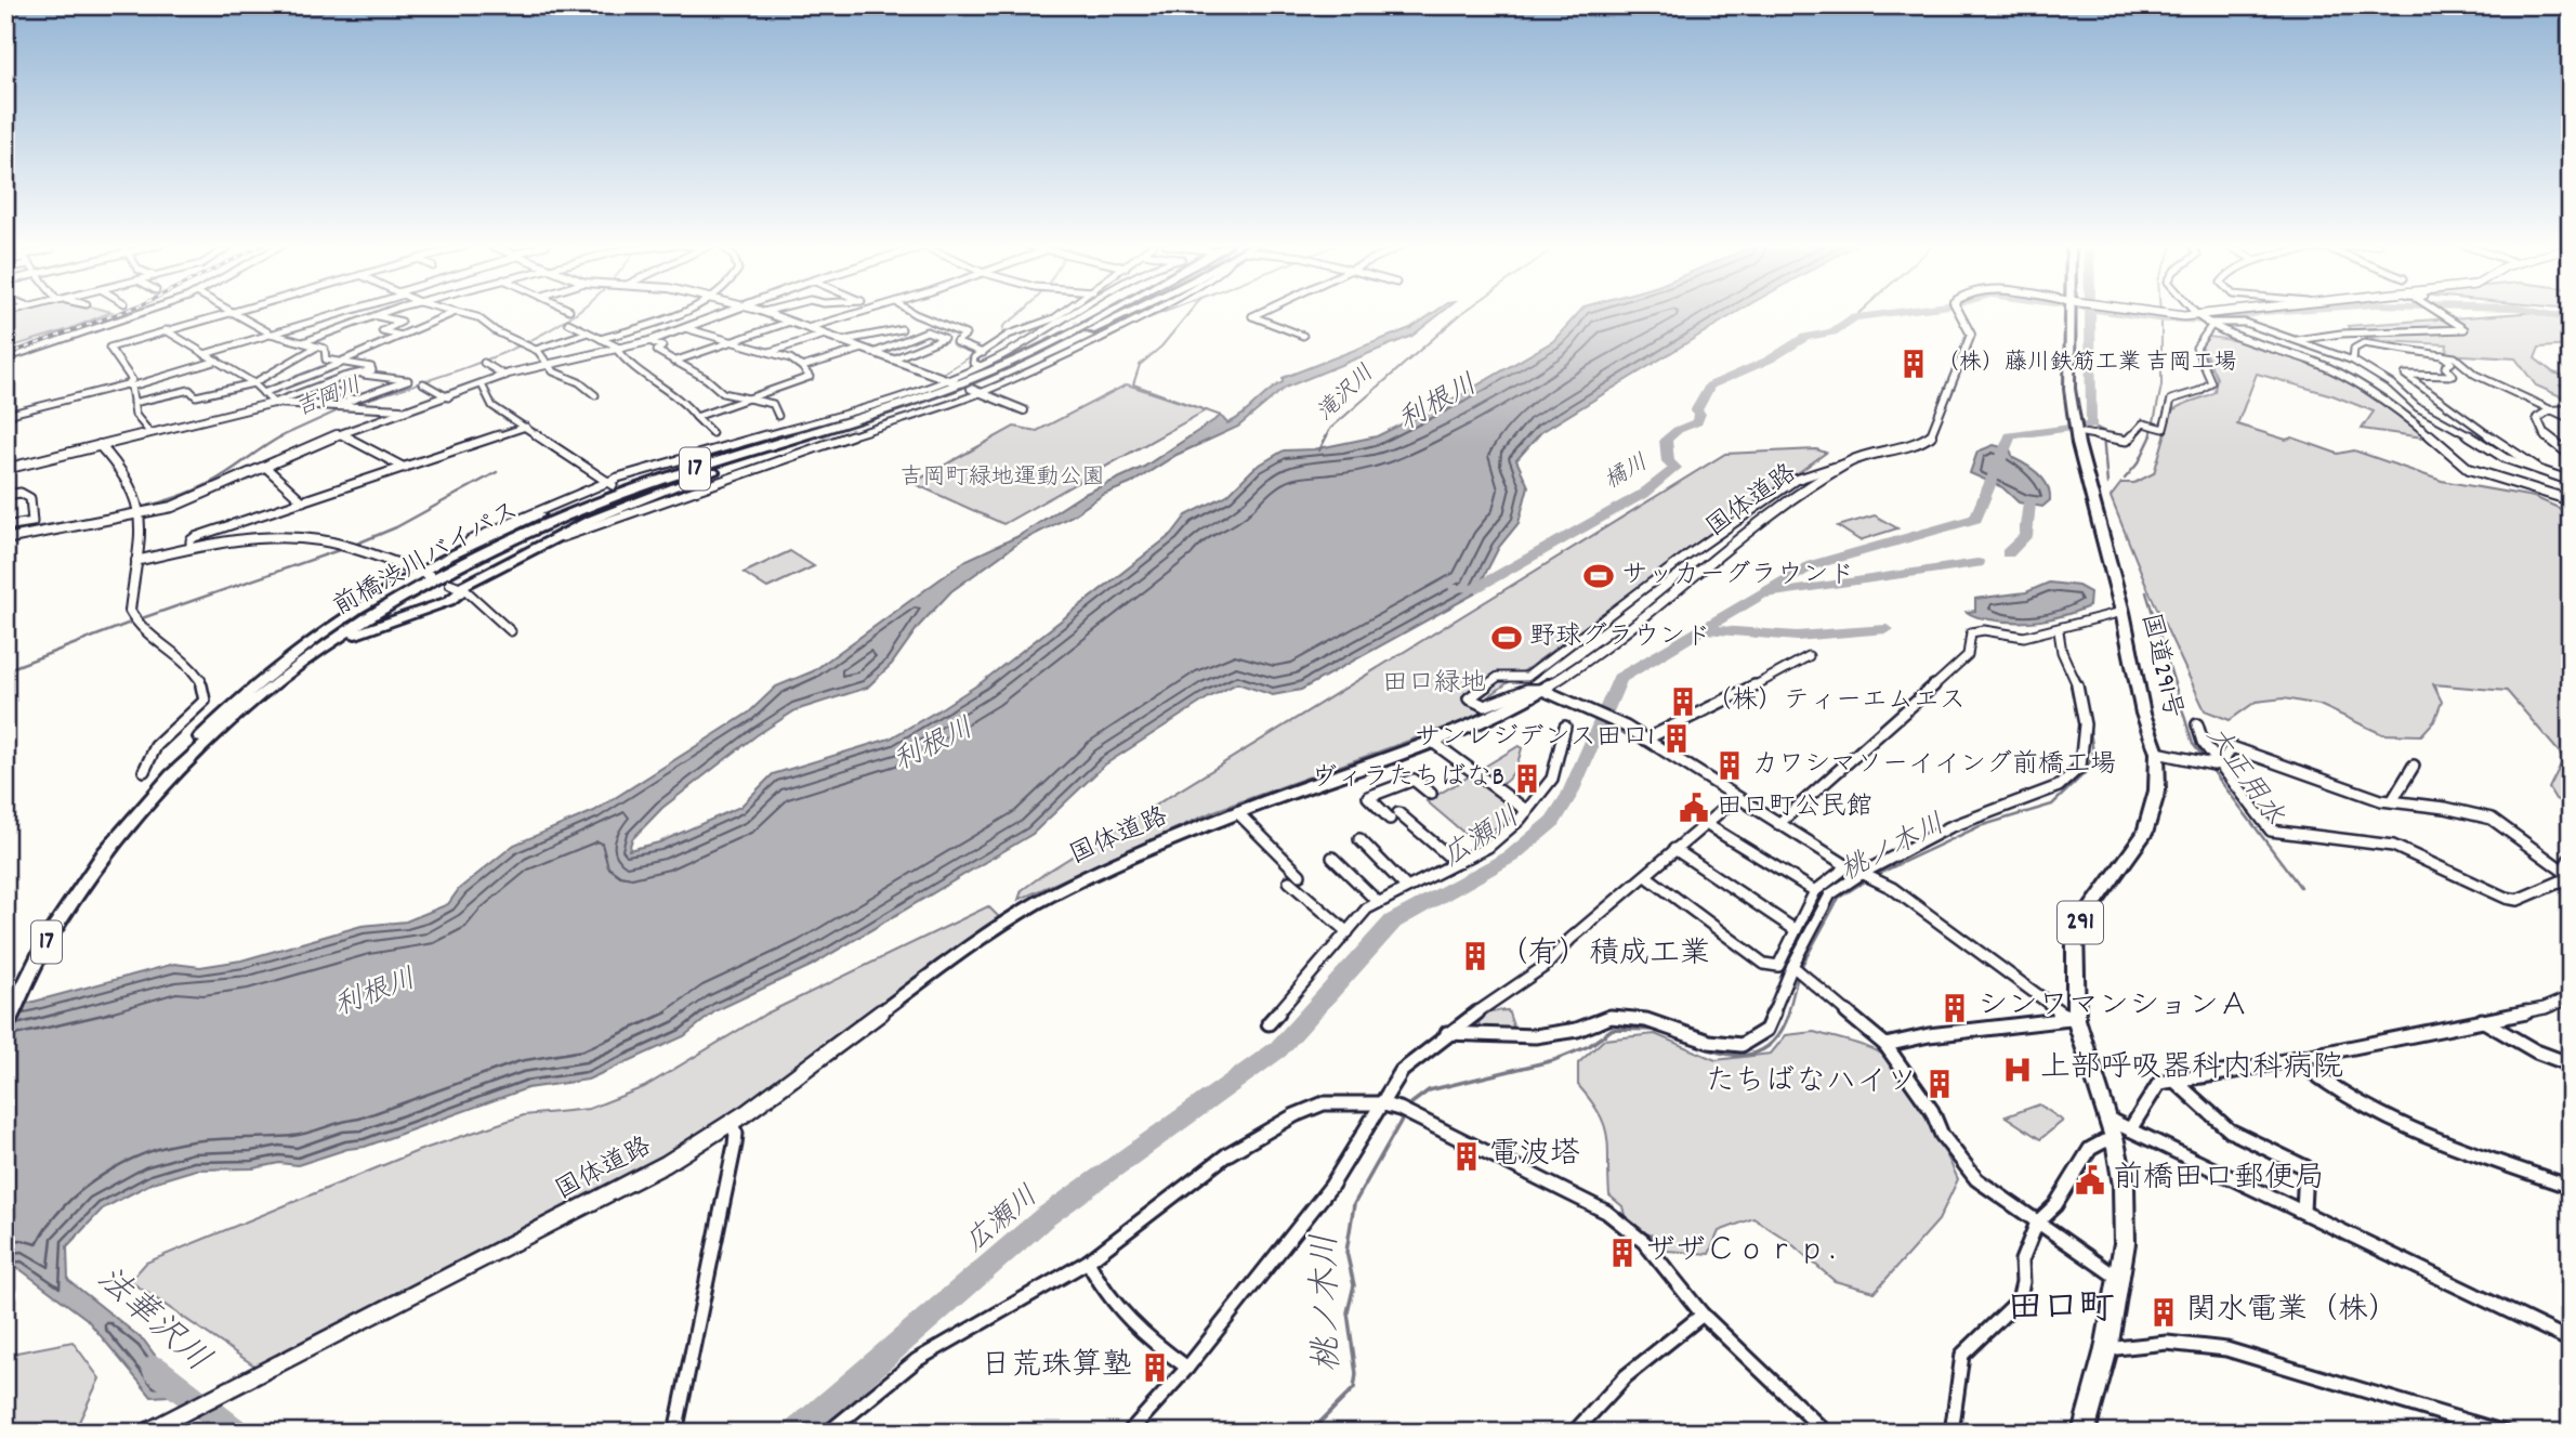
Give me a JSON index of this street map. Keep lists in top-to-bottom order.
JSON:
{
  "streets": {
    "highway": [
      "17",
      "前橋渋川バイパス",
      "国道291号",
      "291"
    ],
    "street": ["国体道路"]
  },
  "districts": ["田口町"],
  "water": [
    "滝沢川",
    "吉岡川",
    "利根川",
    "橘川",
    "大正用水",
    "広瀬川",
    "桃ノ木川",
    "法華沢川"
  ],
  "parks": ["吉岡町緑地運動公園", "田口緑地"],
  "places": {
    "building": [
      "（株）藤川鉄筋工業 吉岡工場",
      "（株）ティーエムエス",
      "サンレジデンス田口1",
      "カワシマソーイイング前橋工場",
      "ヴィラたちばなB",
      "（有）積成工業",
      "シンワマンションＡ",
      "たちばなハイツ",
      "電波塔",
      "ザザＣｏｒｐ．",
      "関水電業（株）",
      "日荒珠算塾"
    ],
    "sports": ["サッカーグラウンド", "野球グラウンド"],
    "public building": ["田口町公民館", "前橋田口郵便局"],
    "hospital": ["上部呼吸器科内科病院"]
  }
}
